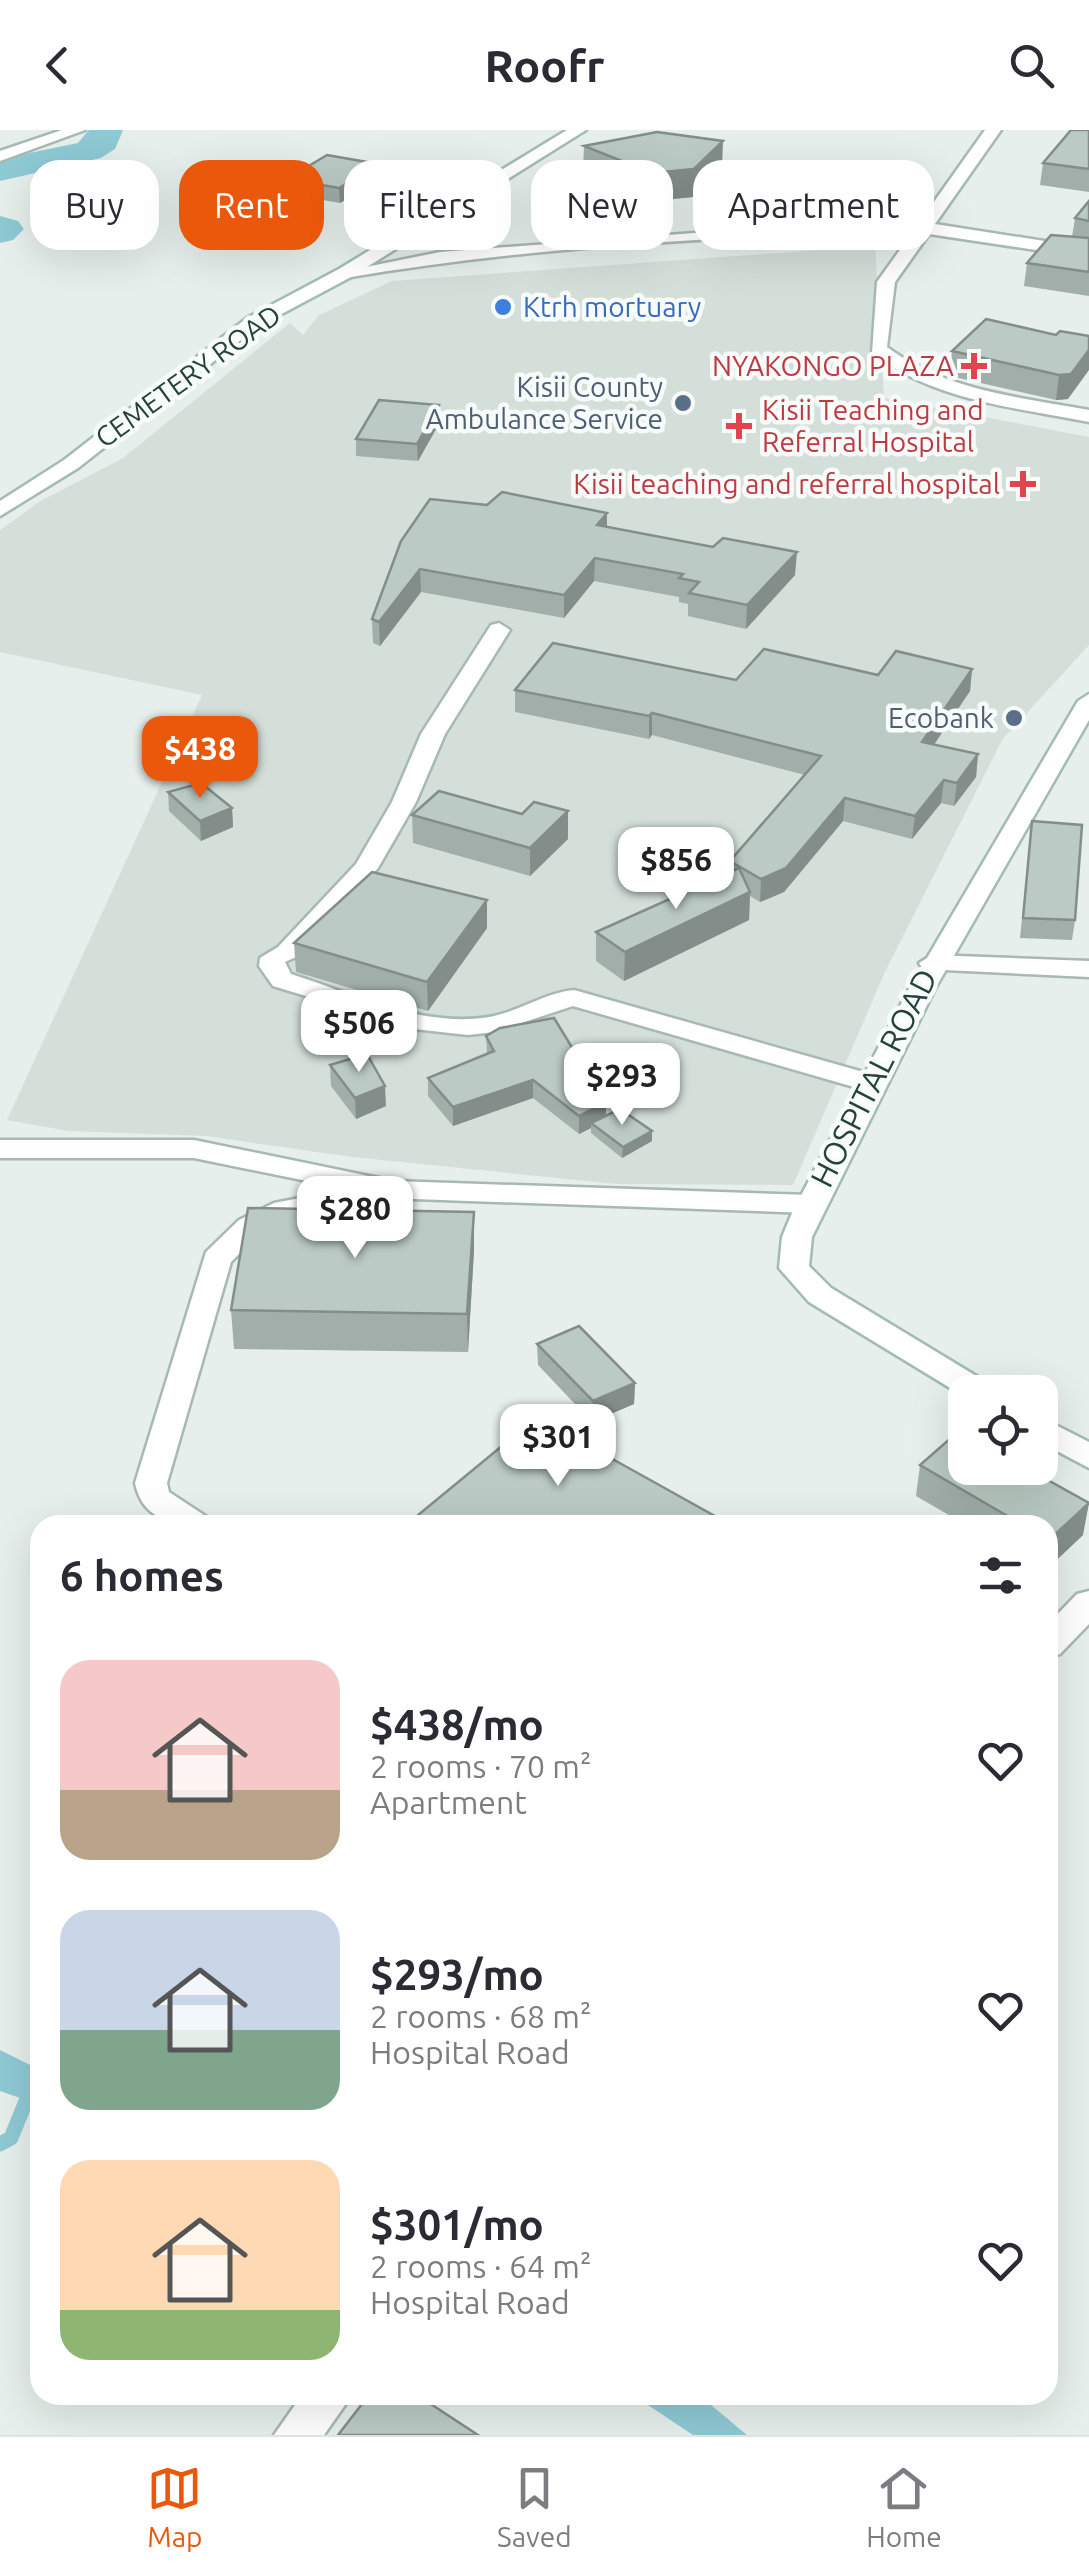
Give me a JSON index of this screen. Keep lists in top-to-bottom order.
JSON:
{
  "streets": {
    "street": ["CEMETERY ROAD", "HOSPITAL ROAD"]
  },
  "places": {
    "other": ["Ktrh mortuary", "Kisii County Ambulance Service", "Ecobank"],
    "health": ["NYAKONGO PLAZA", "Kisii Teaching and Referral Hospital", "Kisii teaching and referral hospital"]
  },
  "page": {
    "header": "Roofr",
    "chip": [
      "Buy",
      "Rent",
      "Filters",
      "New",
      "Apartment"
    ],
    "price": [
      "$438",
      "$856",
      "$506",
      "$293",
      "$280",
      "$301"
    ],
    "heading": "6 homes",
    "list": [
      {
        "name": "$438/mo",
        "note": "2 rooms · 70 m² · Apartment"
      },
      {
        "name": "$293/mo",
        "note": "2 rooms · 68 m² · Hospital Road"
      },
      {
        "name": "$301/mo",
        "note": "2 rooms · 64 m² · Hospital Road"
      }
    ],
    "tabs": ["Map", "Saved", "Home"]
  }
}
